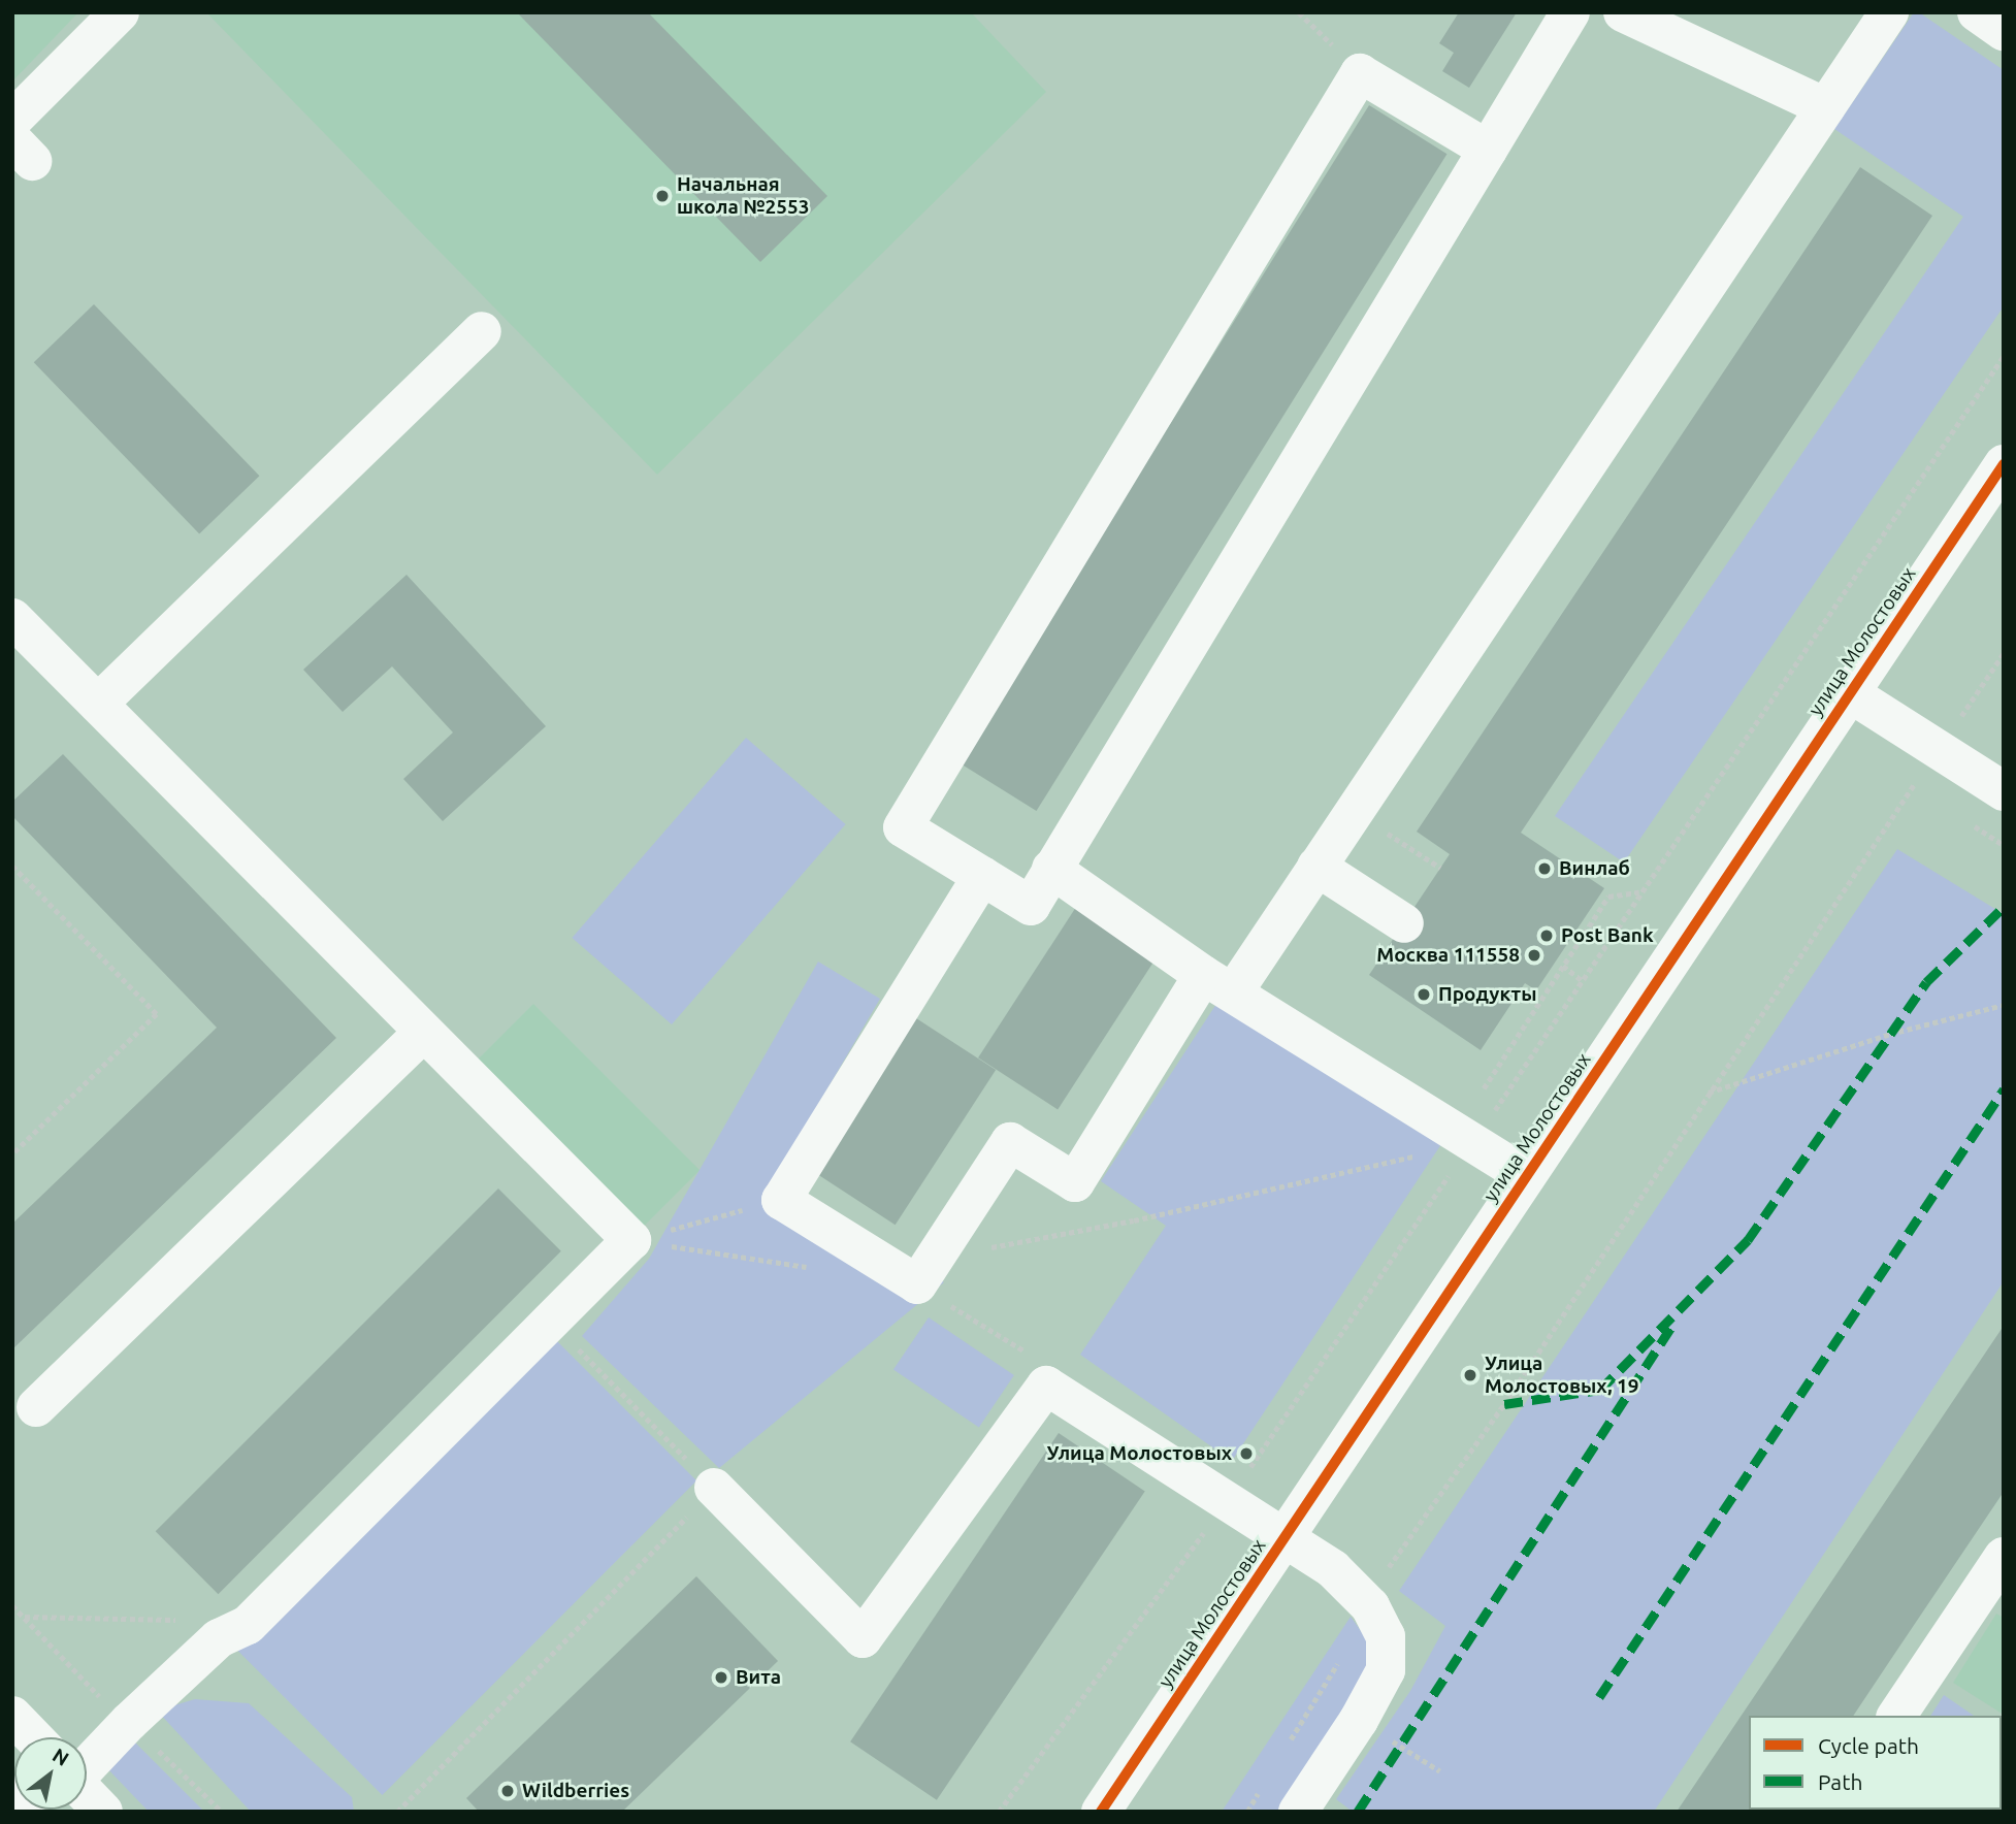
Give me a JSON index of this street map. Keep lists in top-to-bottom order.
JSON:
{
  "streets": {
    "street": ["улица Молостовых"]
  },
  "places": [
    "Начальная школа №2553",
    "Винлаб",
    "Post Bank",
    "Москва 111558",
    "Продукты",
    "Улица Молостовых, 19",
    "Улица Молостовых",
    "Вита",
    "Wildberries"
  ],
  "legend": ["Cycle path", "Path"],
  "north": "top right"
}
